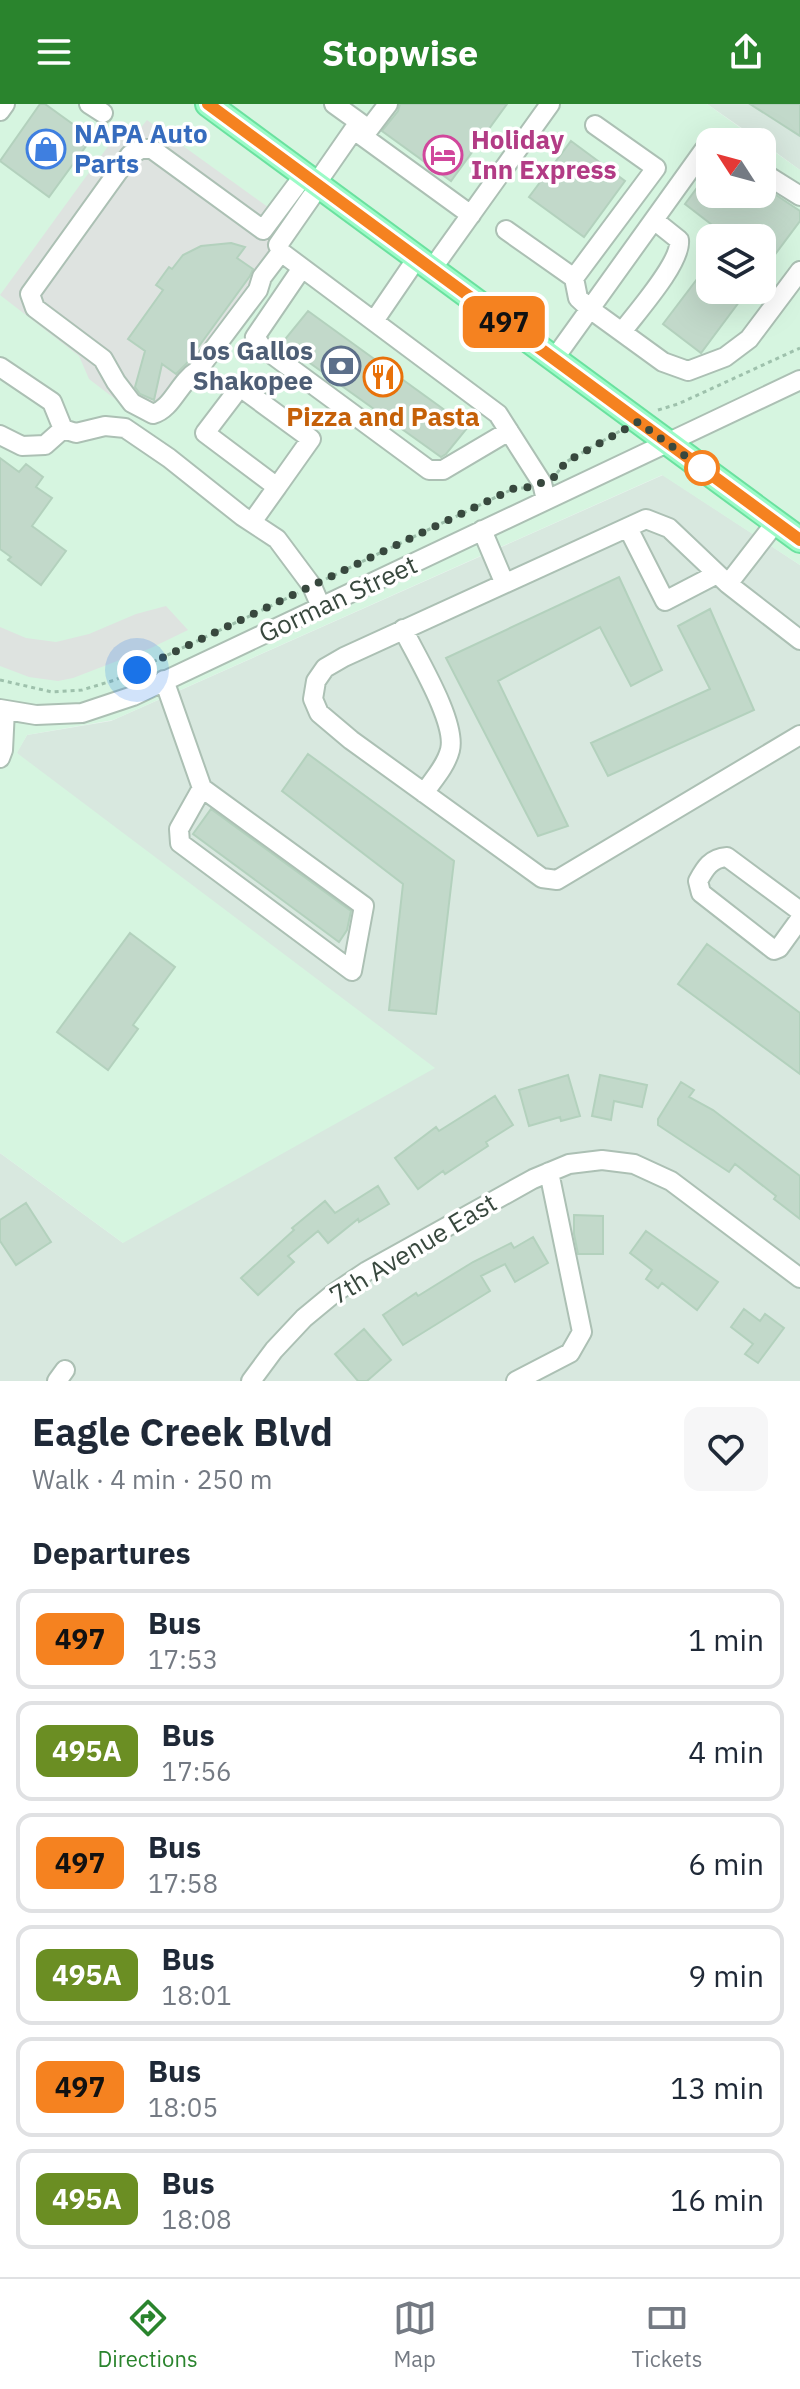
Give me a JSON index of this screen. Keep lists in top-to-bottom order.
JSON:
{
  "streets": {
    "street": ["Gorman Street", "7th Avenue East"]
  },
  "places": {
    "shop": ["NAPA Auto Parts"],
    "hotel": ["Holiday Inn Express"],
    "bank": ["Los Gallos Shakopee"],
    "restaurant": ["Pizza and Pasta"]
  },
  "lines": ["bus line 497"],
  "north": "top left",
  "page": {
    "header": "Stopwise",
    "on_map": "497",
    "heading": [
      ["Eagle Creek Blvd", "Walk · 4 min · 250 m"],
      "Departures"
    ],
    "list": [
      {
        "mark": "497",
        "name": "Bus",
        "note": "17:53",
        "value": "1 min"
      },
      {
        "mark": "495A",
        "name": "Bus",
        "note": "17:56",
        "value": "4 min"
      },
      {
        "mark": "497",
        "name": "Bus",
        "note": "17:58",
        "value": "6 min"
      },
      {
        "mark": "495A",
        "name": "Bus",
        "note": "18:01",
        "value": "9 min"
      },
      {
        "mark": "497",
        "name": "Bus",
        "note": "18:05",
        "value": "13 min"
      },
      {
        "mark": "495A",
        "name": "Bus",
        "note": "18:08",
        "value": "16 min"
      }
    ],
    "tabs": ["Directions", "Map", "Tickets"]
  }
}
